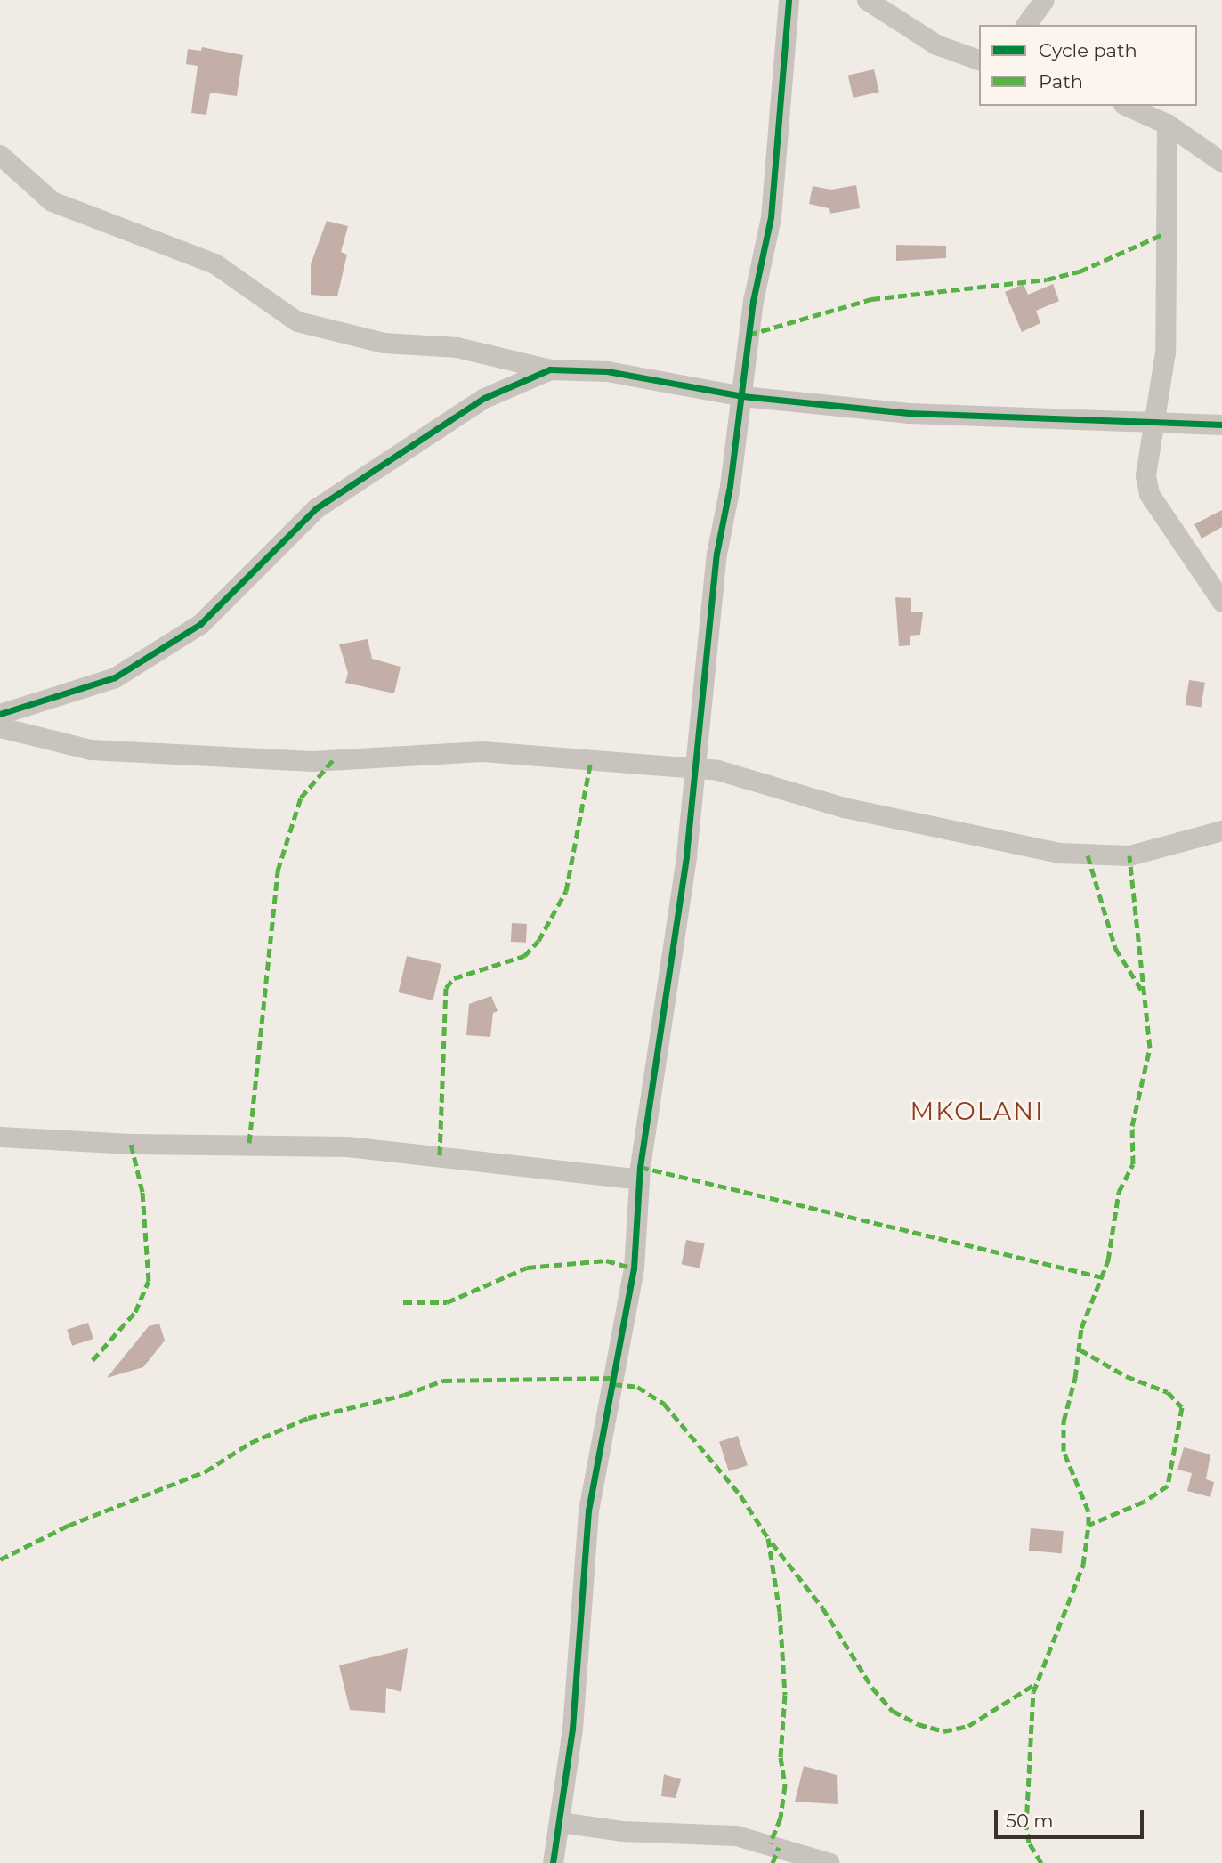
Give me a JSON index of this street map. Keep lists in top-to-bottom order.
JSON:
{
  "districts": ["MKOLANI"],
  "legend": ["Cycle path", "Path"],
  "scale_bar": "50 m"
}
